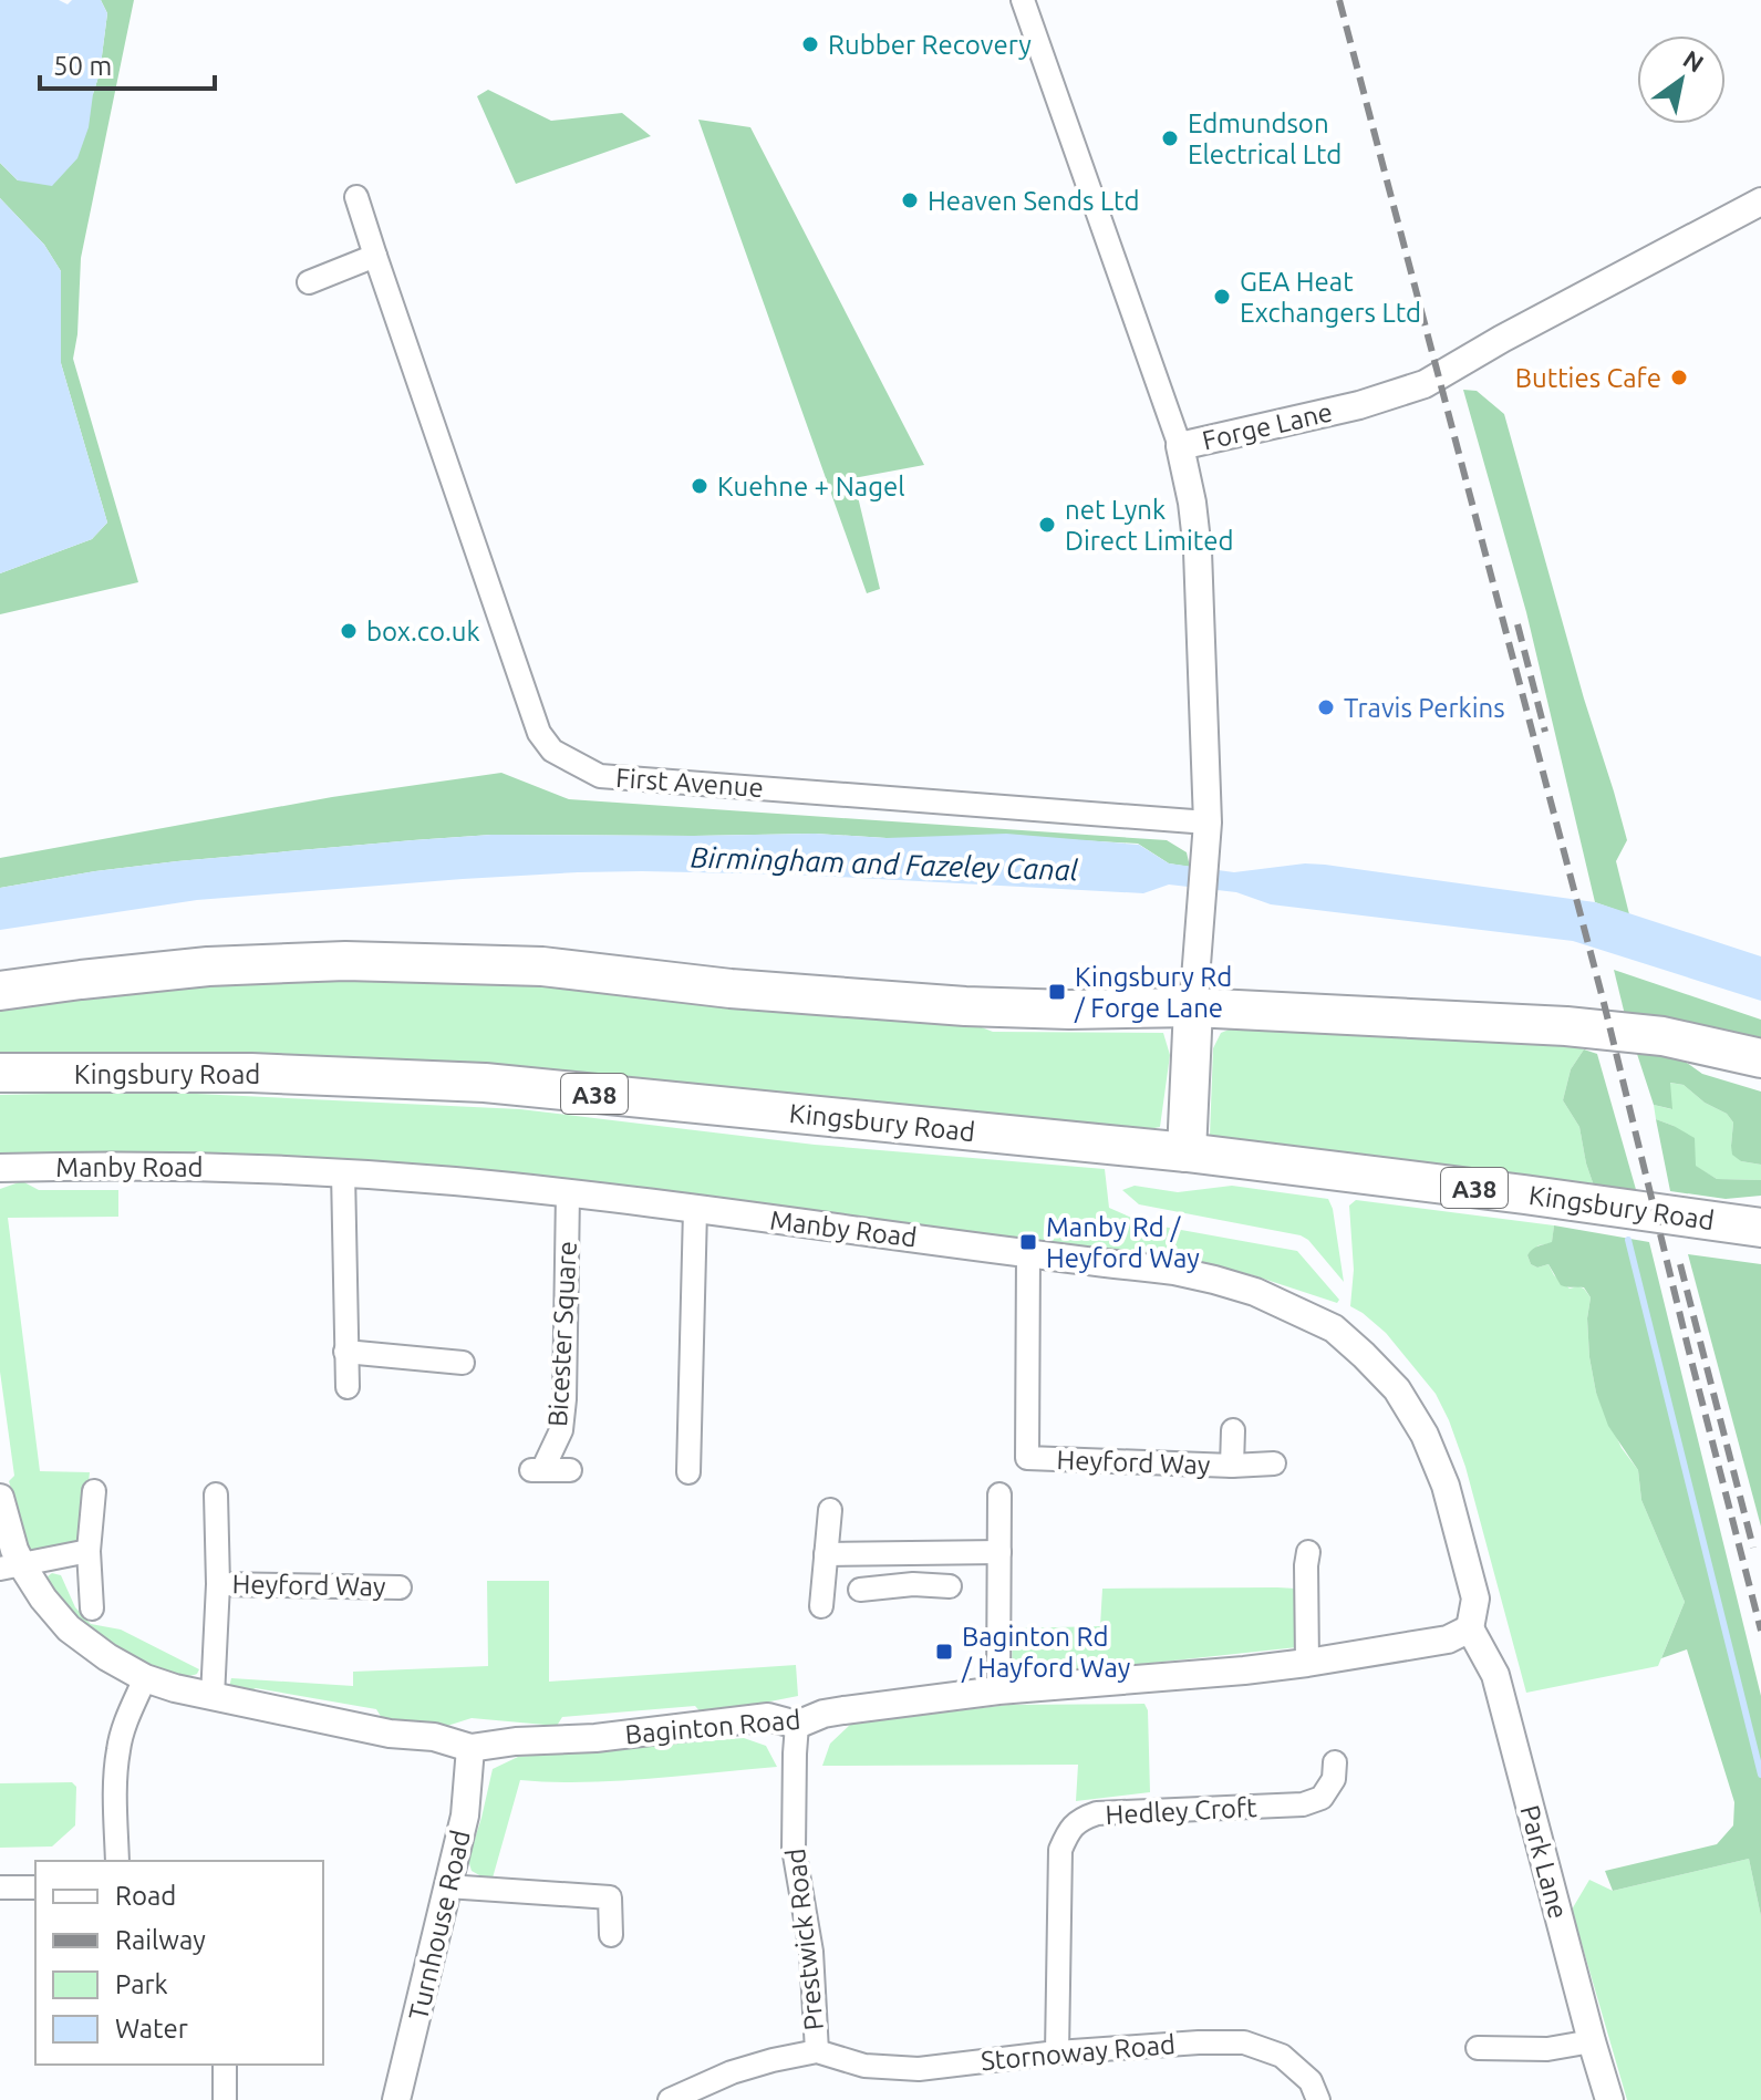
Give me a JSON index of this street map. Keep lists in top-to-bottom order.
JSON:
{
  "streets": {
    "highway": ["Kingsbury Road", "A38"],
    "street": [
      "Forge Lane",
      "First Avenue",
      "Manby Road",
      "Bicester Square",
      "Heyford Way",
      "Baginton Road",
      "Hedley Croft",
      "Park Lane",
      "Turnhouse Road",
      "Prestwick Road",
      "Stornoway Road"
    ]
  },
  "crossings": [
    ["Forge Lane", "First Avenue"],
    ["Manby Road", "Bicester Square"],
    ["Manby Road", "Heyford Way"],
    ["Manby Road", "Baginton Road"],
    ["Manby Road", "Park Lane"],
    ["Heyford Way", "Baginton Road"],
    ["Baginton Road", "Park Lane"],
    ["Baginton Road", "Turnhouse Road"],
    ["Baginton Road", "Prestwick Road"],
    ["Hedley Croft", "Stornoway Road"],
    ["Prestwick Road", "Stornoway Road"]
  ],
  "water": ["Birmingham and Fazeley Canal"],
  "places": {
    "other": [
      "Rubber Recovery",
      "Edmundson Electrical Ltd",
      "Heaven Sends Ltd",
      "GEA Heat Exchangers Ltd",
      "Butties Cafe",
      "Kuehne + Nagel",
      "net Lynk Direct Limited",
      "box.co.uk",
      "Travis Perkins"
    ],
    "transit": ["Kingsbury Rd / Forge Lane", "Manby Rd / Heyford Way", "Baginton Rd / Hayford Way"]
  },
  "legend": [
    "Road",
    "Railway",
    "Park",
    "Water"
  ],
  "scale_bar": "50 m",
  "north": "top right"
}
